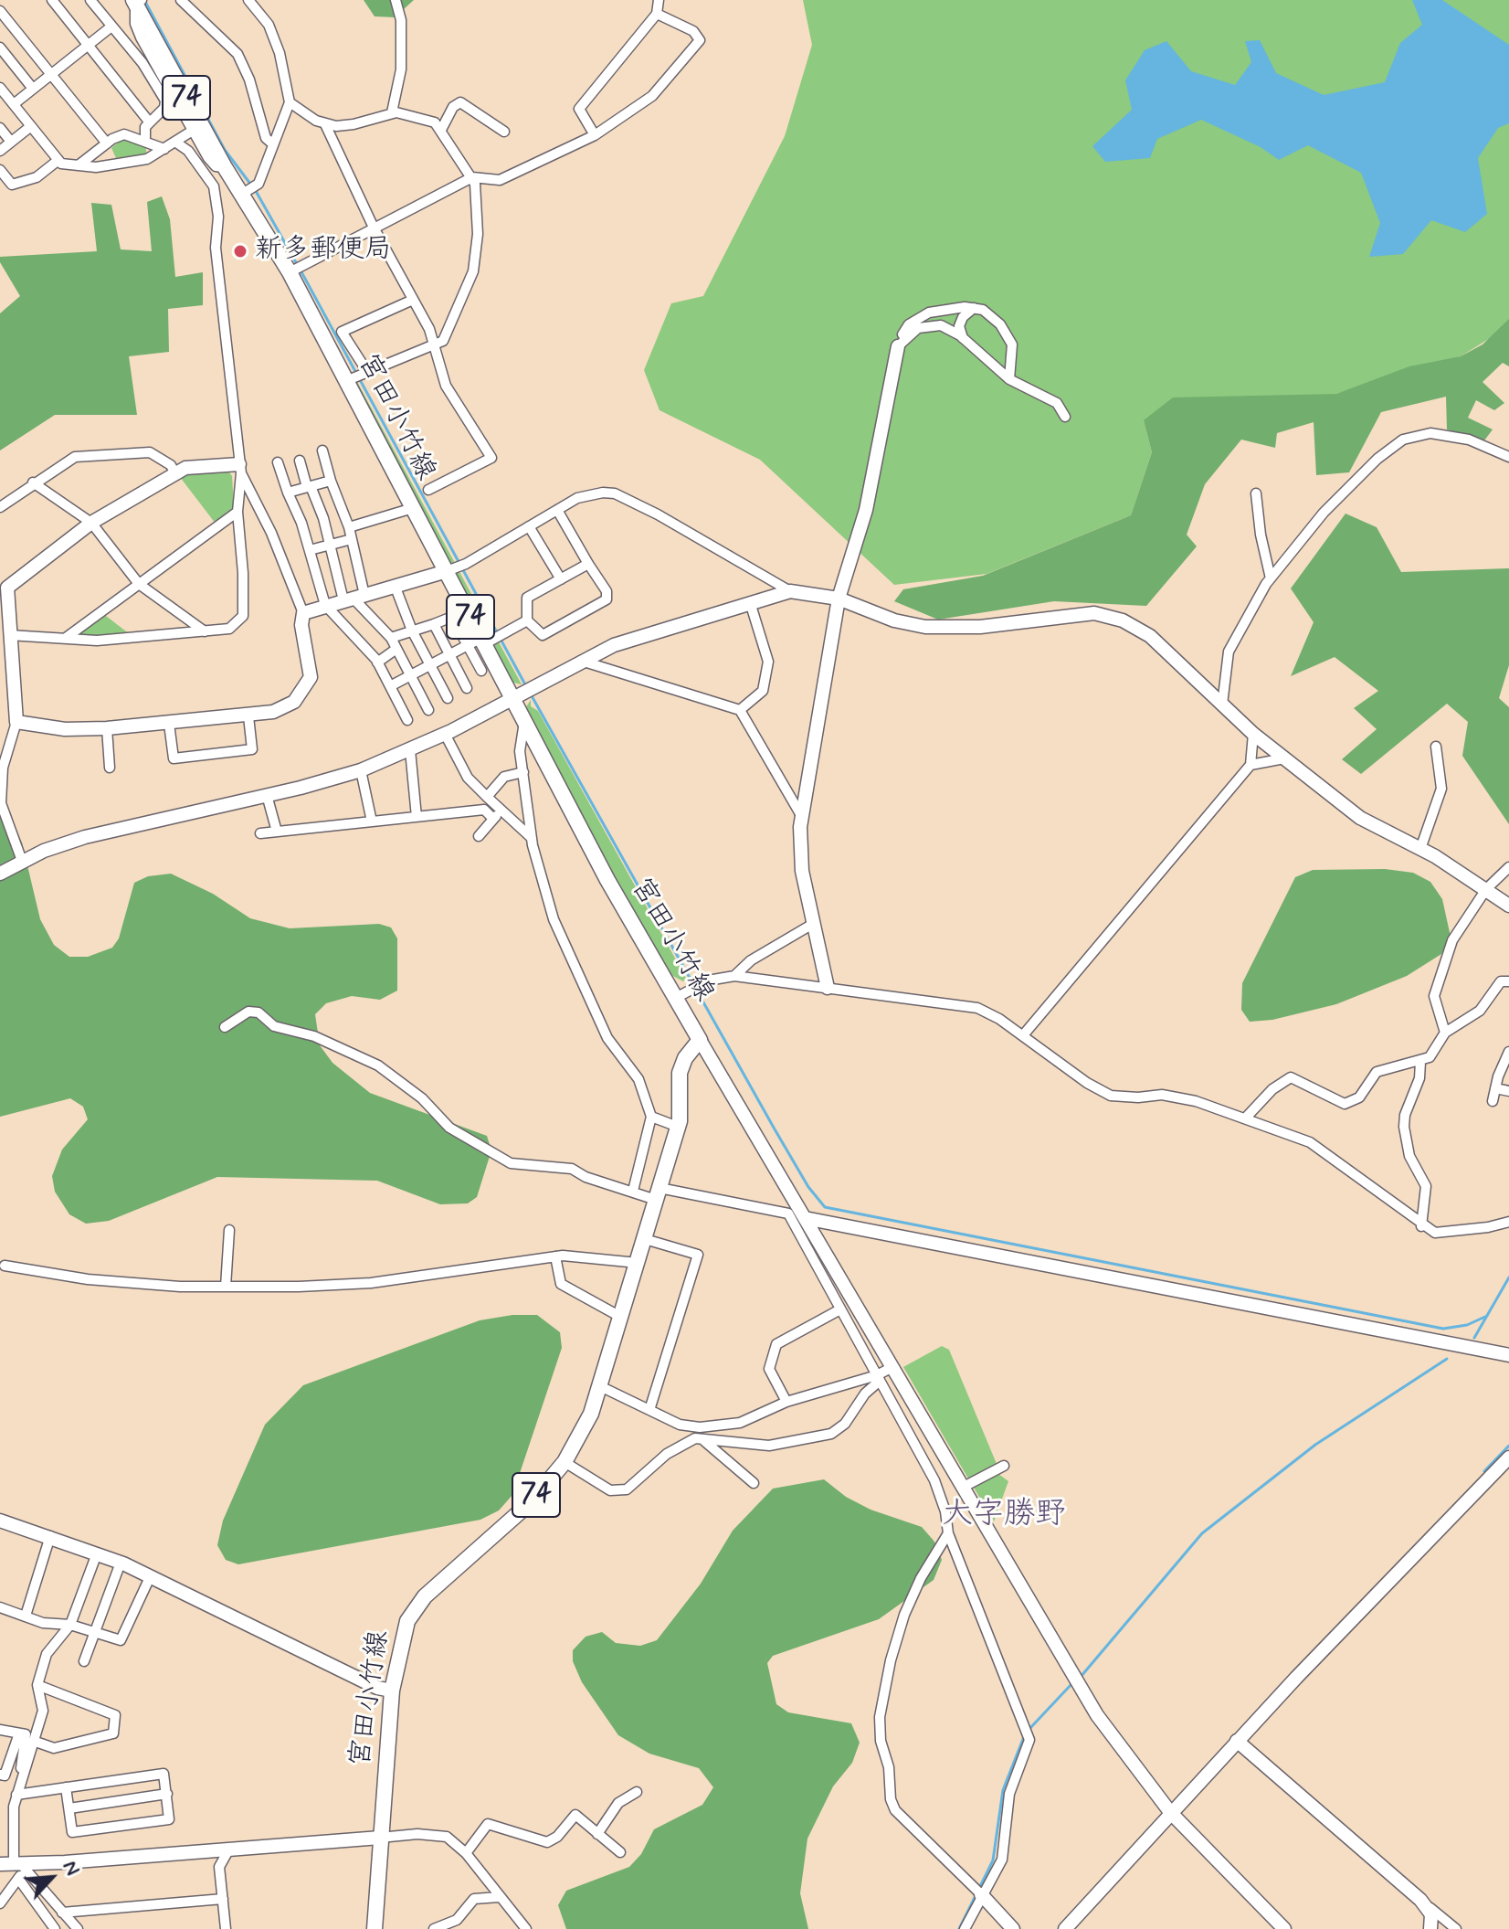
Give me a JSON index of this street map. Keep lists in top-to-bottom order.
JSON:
{
  "streets": {
    "main road": ["74", "宮田小竹線"]
  },
  "districts": ["大字勝野"],
  "places": ["新多郵便局"],
  "north": "top right"
}
